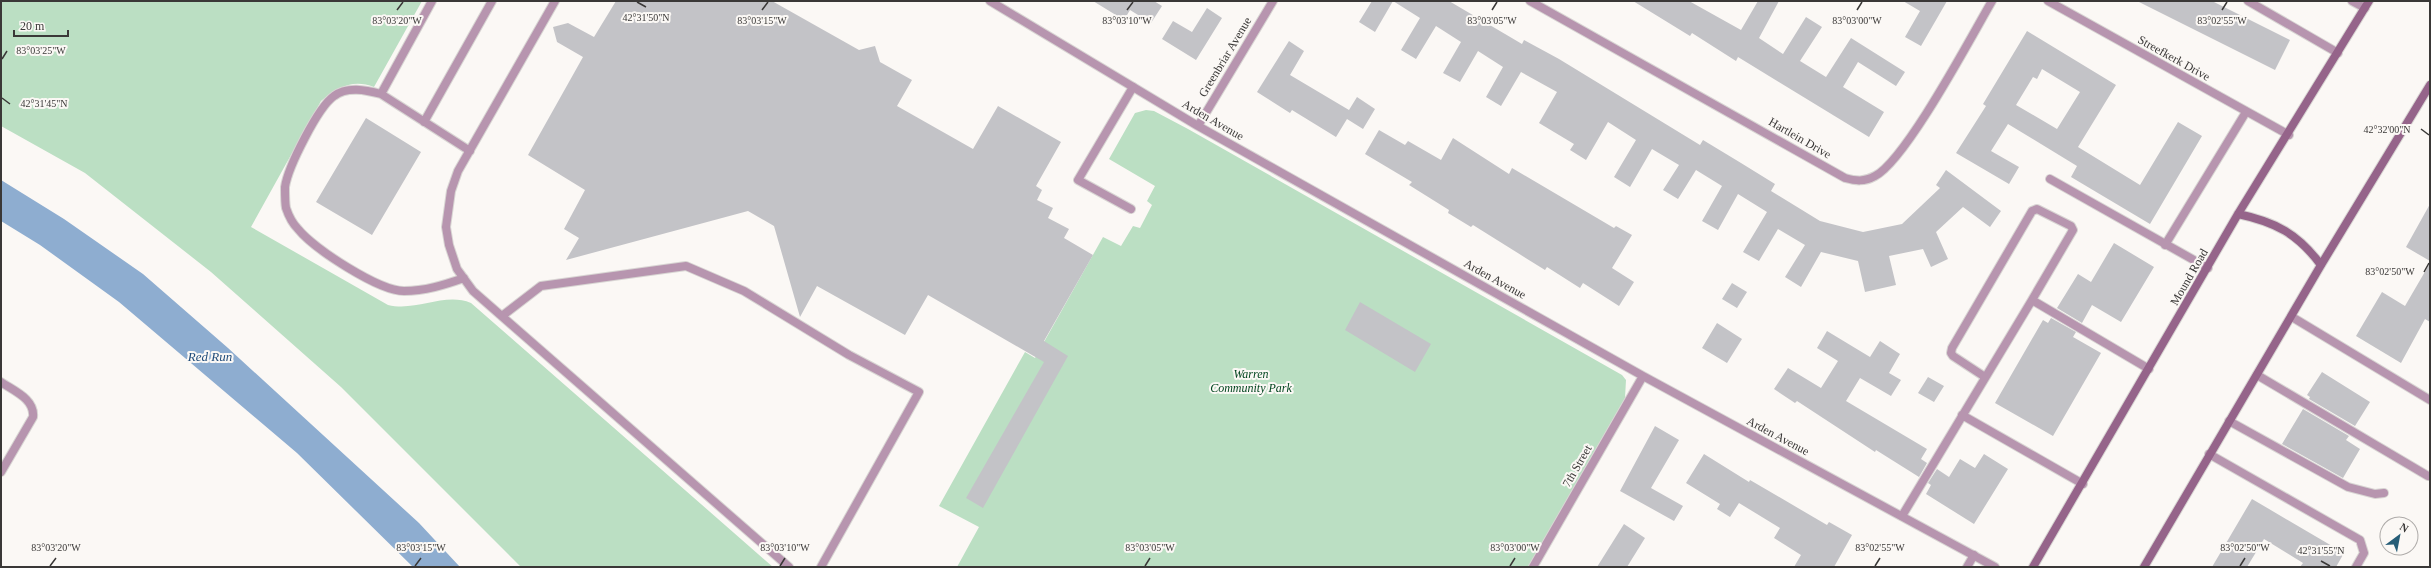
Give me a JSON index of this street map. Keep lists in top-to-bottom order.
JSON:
{
  "streets": {
    "main road": ["Mound Road"],
    "street": [
      "Greenbriar Avenue",
      "Streefkerk Drive",
      "Arden Avenue",
      "Hartlein Drive",
      "7th Street"
    ]
  },
  "crossings": [
    ["Greenbriar Avenue", "Arden Avenue"],
    ["Streefkerk Drive", "Mound Road"],
    ["Arden Avenue", "7th Street"]
  ],
  "water": ["Red Run"],
  "parks": ["Warren Community Park"],
  "scale_bar": "20 m",
  "north": "top right",
  "coordinates": [
    "42°31'50\"N",
    "83°03'20\"W",
    "83°03'15\"W",
    "83°03'10\"W",
    "83°03'05\"W",
    "83°03'00\"W",
    "83°02'55\"W",
    "83°03'25\"W",
    "42°31'45\"N",
    "42°32'00\"N",
    "83°02'50\"W",
    "42°31'55\"N"
  ]
}
